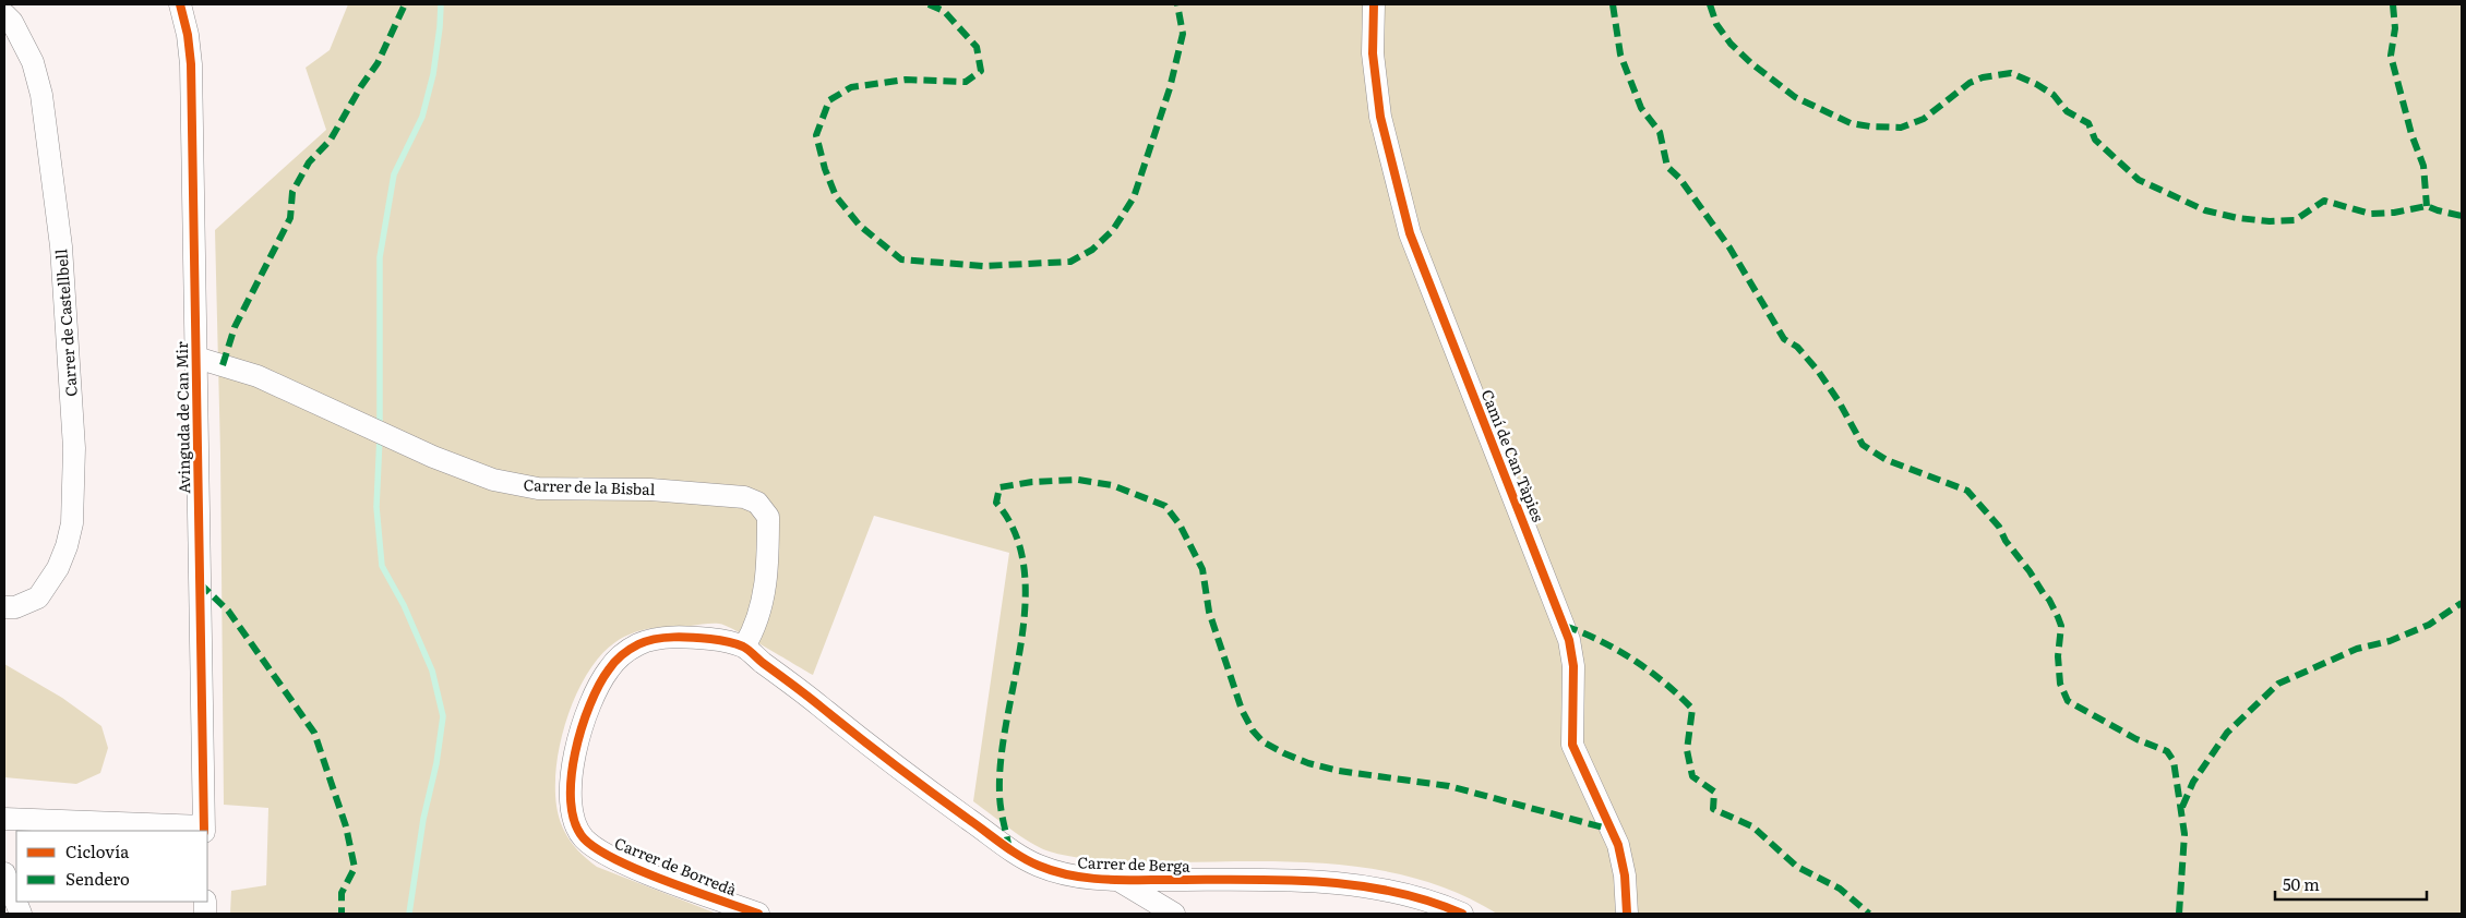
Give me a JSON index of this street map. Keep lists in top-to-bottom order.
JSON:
{
  "streets": {
    "street": [
      "Carrer de Castellbell",
      "Avinguda de Can Mir",
      "Camí de Can Tàpies",
      "Carrer de la Bisbal",
      "Carrer de Berga",
      "Carrer de Borredà"
    ]
  },
  "crossings": [
    ["Avinguda de Can Mir", "Carrer de la Bisbal"],
    ["Carrer de la Bisbal", "Carrer de Berga"],
    ["Carrer de la Bisbal", "Carrer de Borredà"],
    ["Carrer de Berga", "Carrer de Borredà"]
  ],
  "legend": ["Ciclovía", "Sendero"],
  "scale_bar": "50 m"
}
